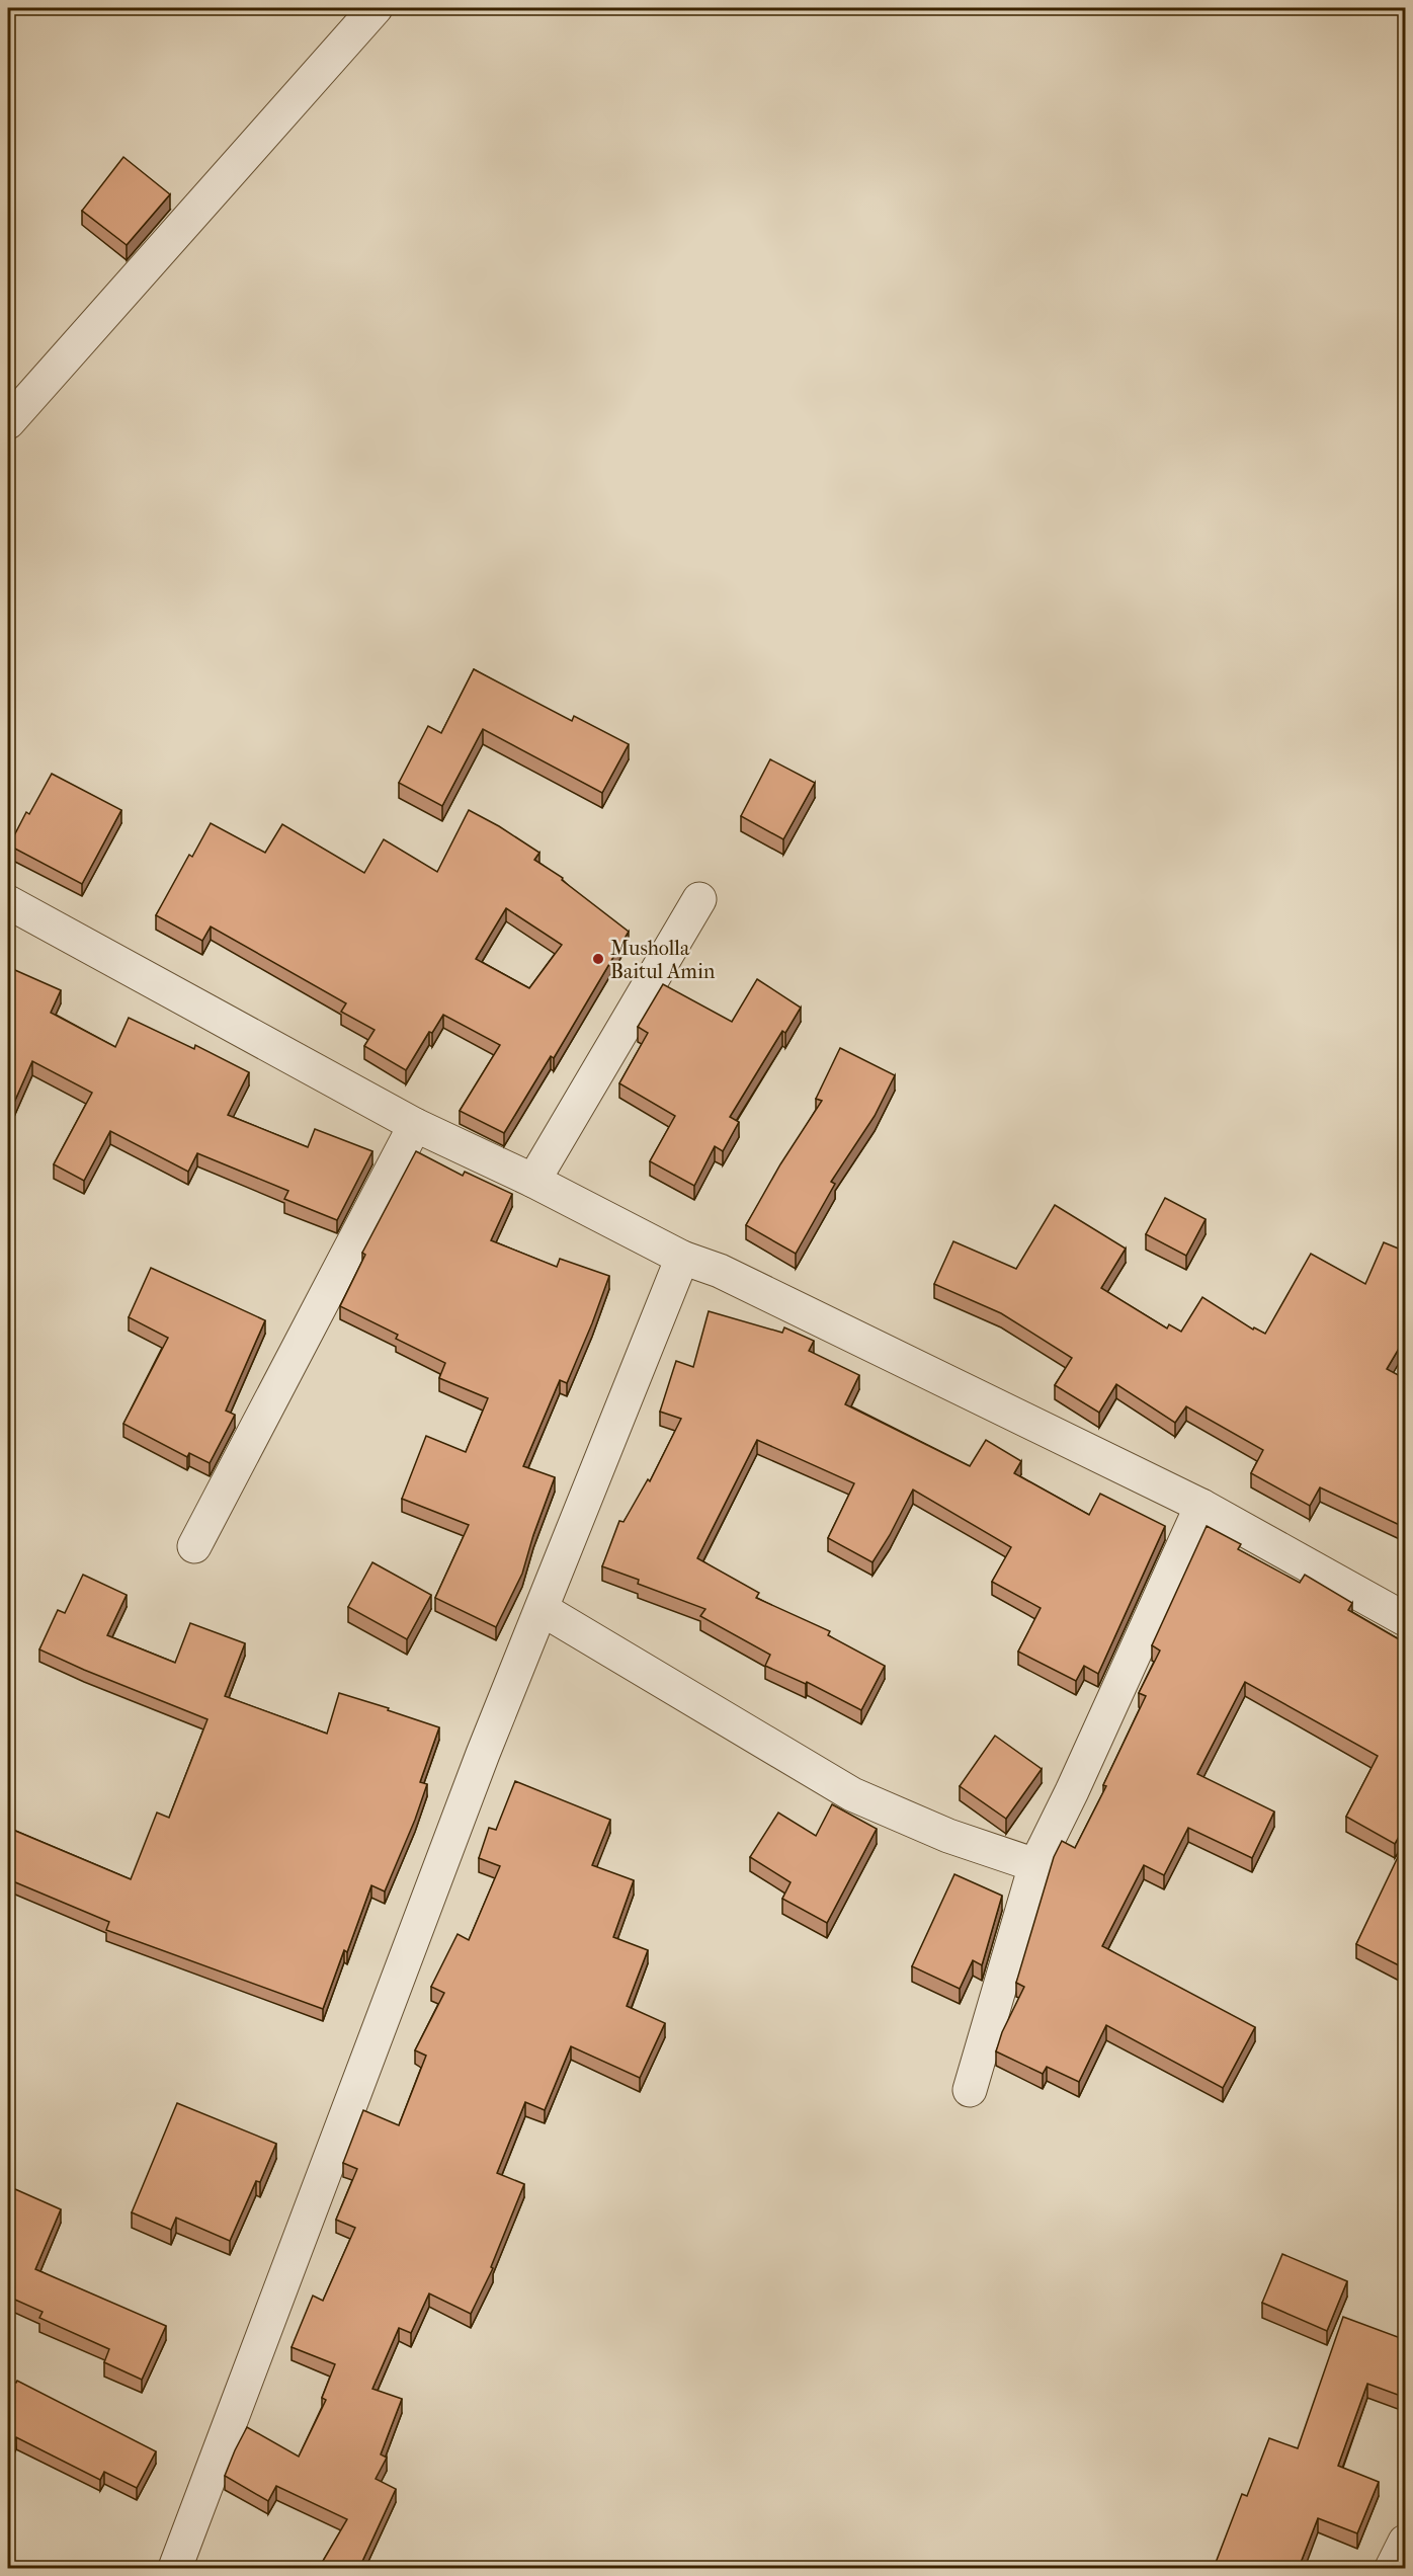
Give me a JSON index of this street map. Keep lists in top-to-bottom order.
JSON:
{
  "places": ["Musholla Baitul Amin"]
}
